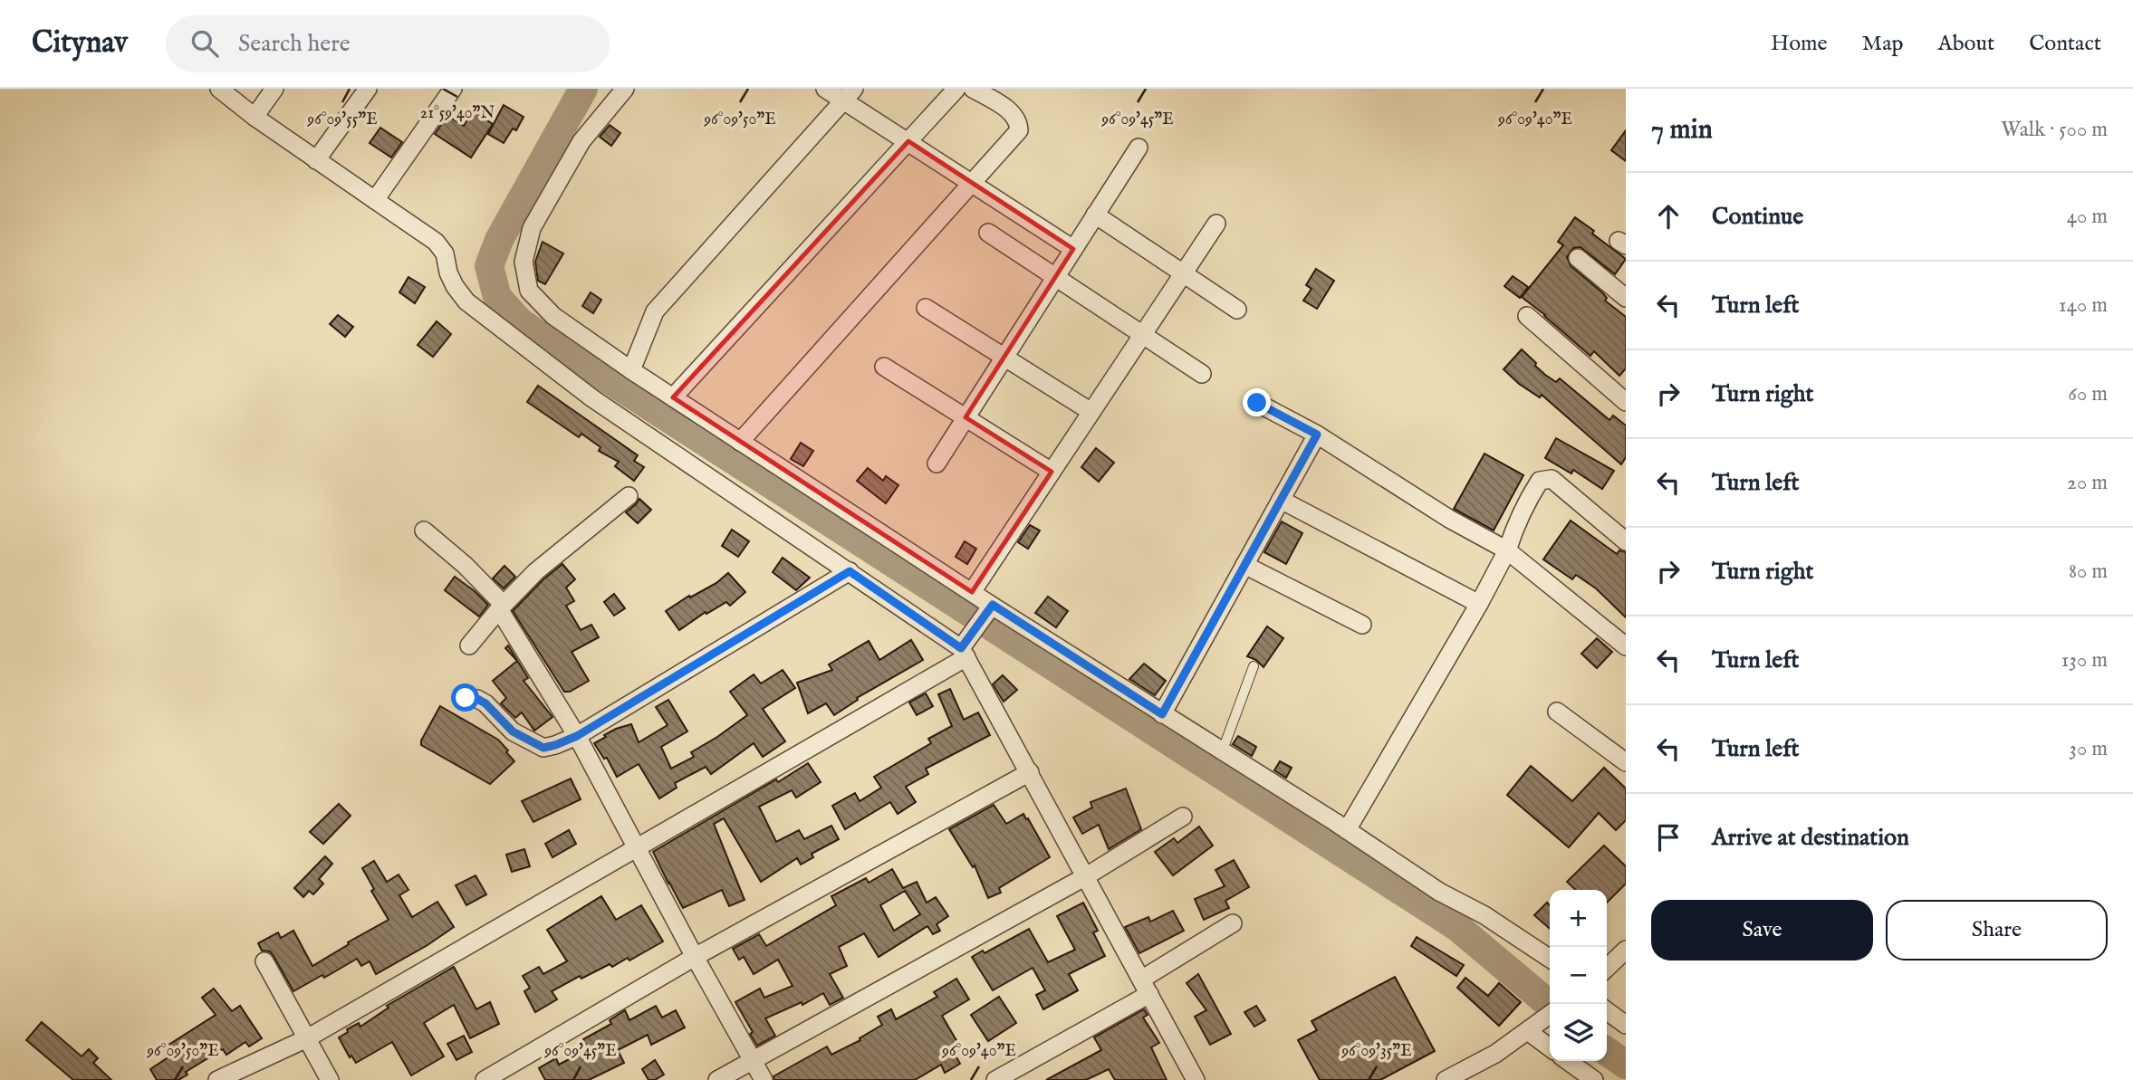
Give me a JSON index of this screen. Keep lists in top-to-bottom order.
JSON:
{
  "page": {
    "header": "Citynav",
    "search": "Search here",
    "nav": [
      "Home",
      "Map",
      "About",
      "Contact"
    ],
    "heading": ["7 min", "Walk · 500 m"],
    "list": [
      ["Continue", "40 m"],
      ["Turn left", "140 m"],
      ["Turn right", "60 m"],
      ["Turn left", "20 m"],
      ["Turn right", "80 m"],
      ["Turn left", "130 m"],
      ["Turn left", "30 m"],
      "Arrive at destination"
    ],
    "buttons": ["Save", "Share"],
    "map_buttons": ["+", "−"]
  },
  "coordinates": [
    "21°59'40\"N",
    "96°09'55\"E",
    "96°09'50\"E",
    "96°09'45\"E",
    "96°09'40\"E",
    "96°09'35\"E"
  ]
}
